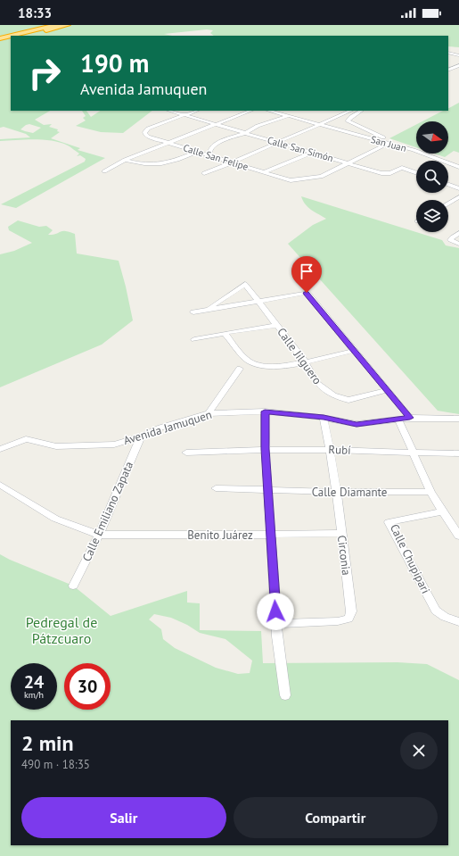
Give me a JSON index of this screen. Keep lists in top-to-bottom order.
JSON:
{
  "streets": {
    "street": [
      "San Juan",
      "Calle San Simón",
      "Calle San Felipe",
      "Calle Jilguero",
      "Avenida Jamuquen",
      "Rubí",
      "Calle Diamante",
      "Calle Emiliano Zapata",
      "Benito Juárez",
      "Circonia",
      "Calle Chupipari"
    ]
  },
  "crossings": [
    ["Calle San Simón", "Calle San Felipe"],
    ["Avenida Jamuquen", "Calle Emiliano Zapata"],
    ["Avenida Jamuquen", "Circonia"],
    ["Rubí", "Circonia"],
    ["Calle Diamante", "Circonia"],
    ["Calle Emiliano Zapata", "Benito Juárez"],
    ["Benito Juárez", "Circonia"]
  ],
  "parks": ["Pedregal de Pátzcuaro"],
  "north": "right",
  "page": {
    "status": "18:33",
    "turn": ["190 m", "Avenida Jamuquen"],
    "speed": "24 km/h",
    "limit": "30",
    "heading": ["2 min", "490 m · 18:35"],
    "buttons": ["Salir", "Compartir"]
  }
}
